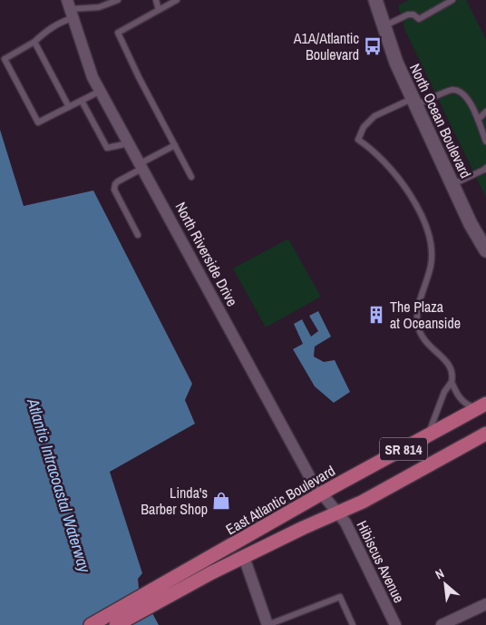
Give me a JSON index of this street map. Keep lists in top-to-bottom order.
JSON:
{
  "streets": {
    "main road": ["North Ocean Boulevard", "SR 814", "East Atlantic Boulevard"],
    "street": ["North Riverside Drive", "Hibiscus Avenue"]
  },
  "crossings": [
    ["North Riverside Drive", "East Atlantic Boulevard"],
    ["North Riverside Drive", "Hibiscus Avenue"],
    ["East Atlantic Boulevard", "Hibiscus Avenue"]
  ],
  "water": ["Atlantic Intracoastal Waterway"],
  "places": {
    "bus stop": ["A1A/Atlantic Boulevard"],
    "building": ["The Plaza at Oceanside"],
    "shop": ["Linda's Barber Shop"]
  },
  "north": "top left"
}
